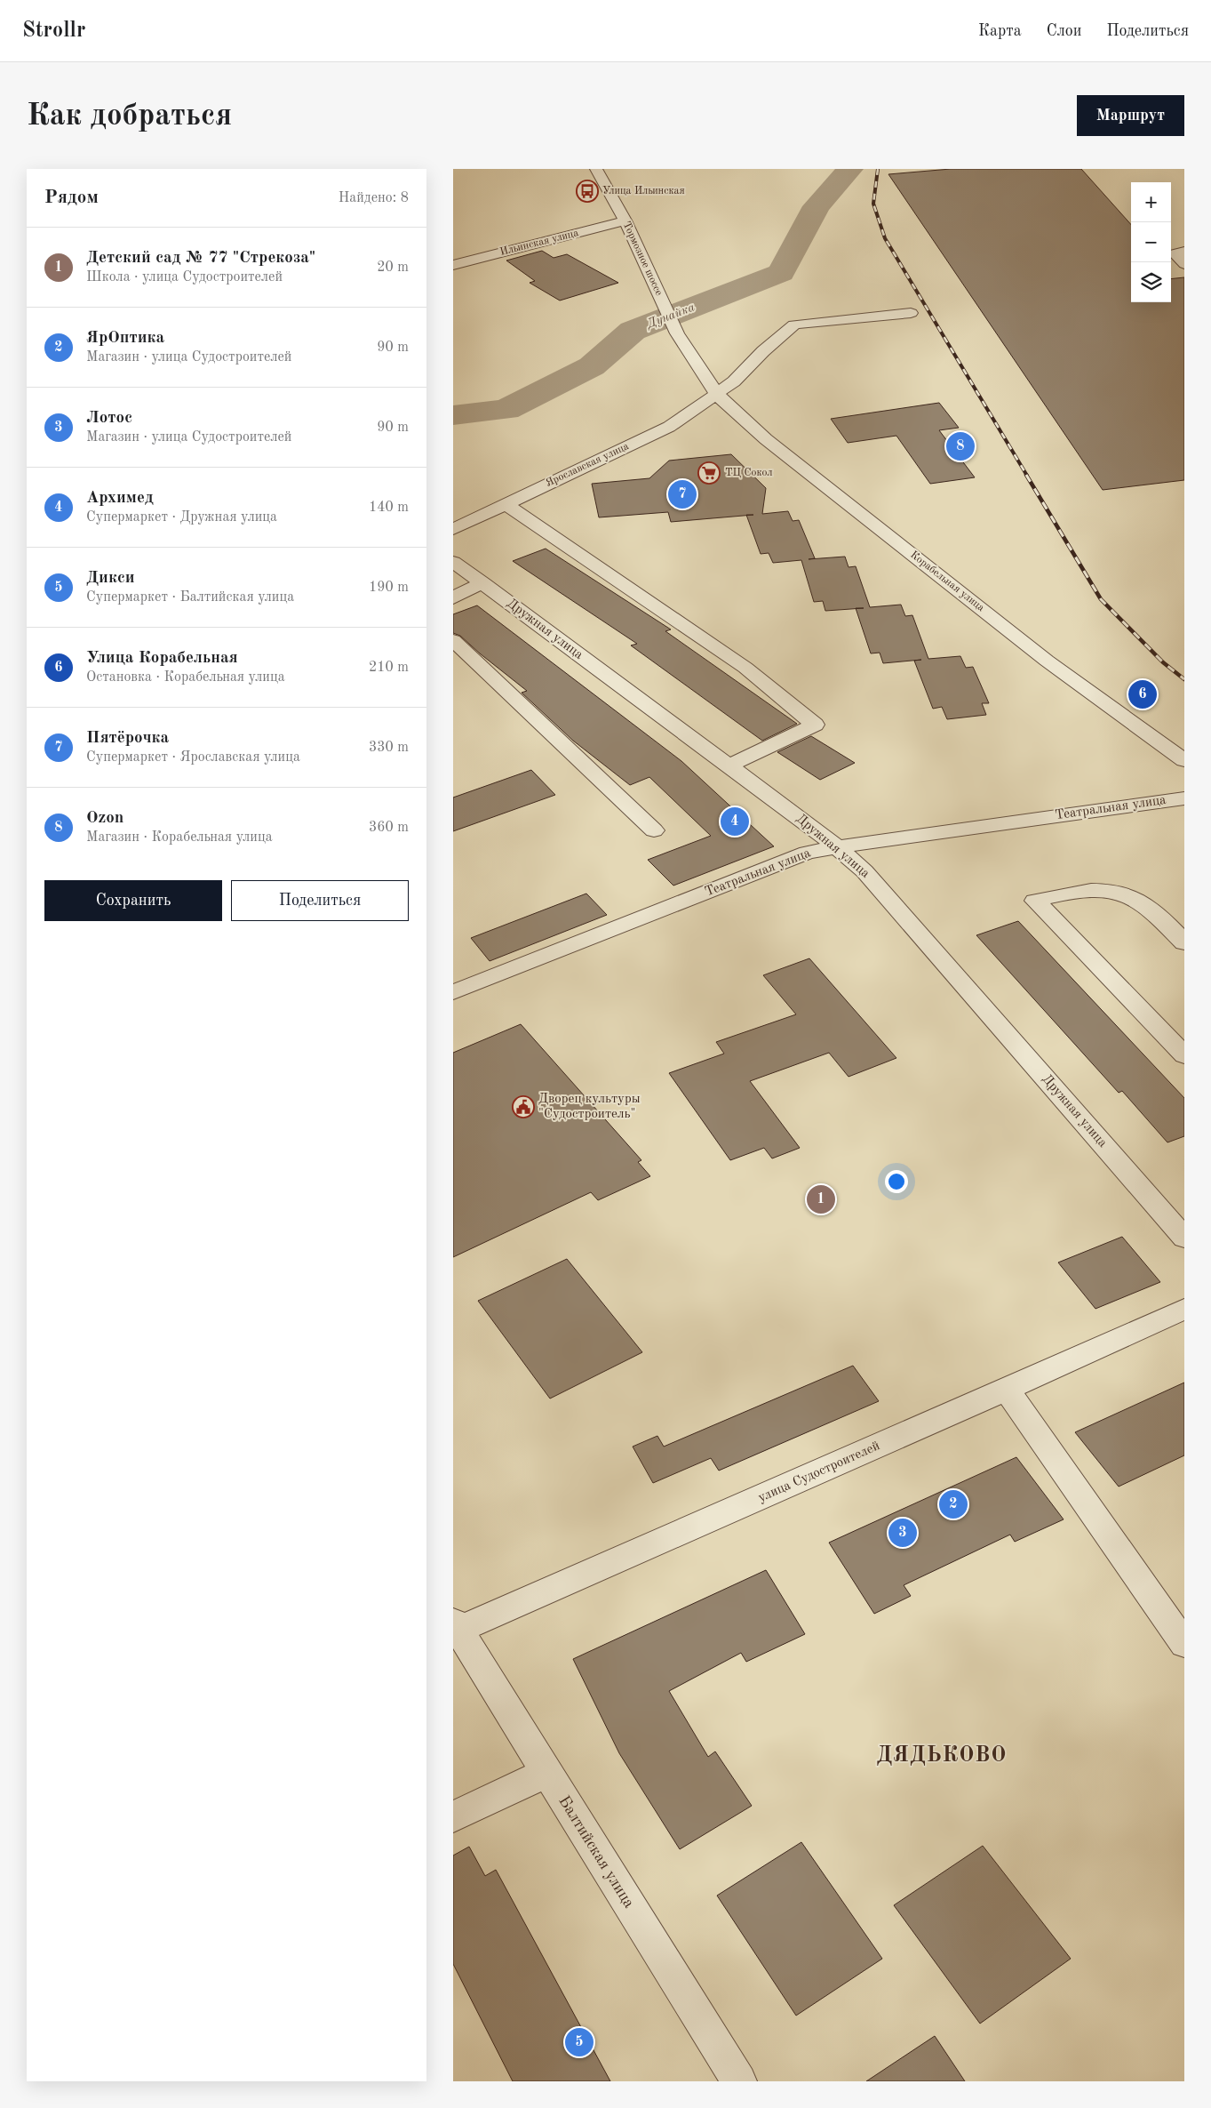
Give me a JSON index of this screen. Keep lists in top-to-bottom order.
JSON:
{
  "streets": {
    "street": [
      "Ильинская улица",
      "Тормозное шоссе",
      "Ярославская улица",
      "Корабельная улица",
      "Дружная улица",
      "Театральная улица",
      "улица Судостроителей",
      "Балтийская улица"
    ]
  },
  "crossings": [
    ["Ильинская улица", "Тормозное шоссе"],
    ["Тормозное шоссе", "Ярославская улица"],
    ["Тормозное шоссе", "Корабельная улица"],
    ["Ярославская улица", "Корабельная улица"],
    ["Дружная улица", "Театральная улица"],
    ["улица Судостроителей", "Балтийская улица"]
  ],
  "districts": ["ДЯДЬКОВО"],
  "water": ["Дунайка"],
  "places": {
    "bus stop": ["Улица Ильинская"],
    "supermarket": ["ТЦ Сокол"],
    "public building": ["Дворец культуры \"Судостроитель\""]
  },
  "page": {
    "header": "Strollr",
    "nav": ["Карта", "Слои", "Поделиться"],
    "buttons": [
      "Маршрут",
      ["Сохранить", "Поделиться"]
    ],
    "title": "Как добраться",
    "heading": ["Рядом", "Найдено: 8"],
    "map_buttons": ["+", "−"],
    "list": [
      {
        "mark": "1",
        "name": "Детский сад № 77 \"Стрекоза\"",
        "note": "Школа · улица Судостроителей",
        "value": "20 m"
      },
      {
        "mark": "2",
        "name": "ЯрОптика",
        "note": "Магазин · улица Судостроителей",
        "value": "90 m"
      },
      {
        "mark": "3",
        "name": "Лотос",
        "note": "Магазин · улица Судостроителей",
        "value": "90 m"
      },
      {
        "mark": "4",
        "name": "Архимед",
        "note": "Супермаркет · Дружная улица",
        "value": "140 m"
      },
      {
        "mark": "5",
        "name": "Дикси",
        "note": "Супермаркет · Балтийская улица",
        "value": "190 m"
      },
      {
        "mark": "6",
        "name": "Улица Корабельная",
        "note": "Остановка · Корабельная улица",
        "value": "210 m"
      },
      {
        "mark": "7",
        "name": "Пятёрочка",
        "note": "Супермаркет · Ярославская улица",
        "value": "330 m"
      },
      {
        "mark": "8",
        "name": "Ozon",
        "note": "Магазин · Корабельная улица",
        "value": "360 m"
      }
    ],
    "pins": [
      "8",
      "7",
      "6",
      "4",
      "1",
      "2",
      "3",
      "5"
    ]
  }
}
